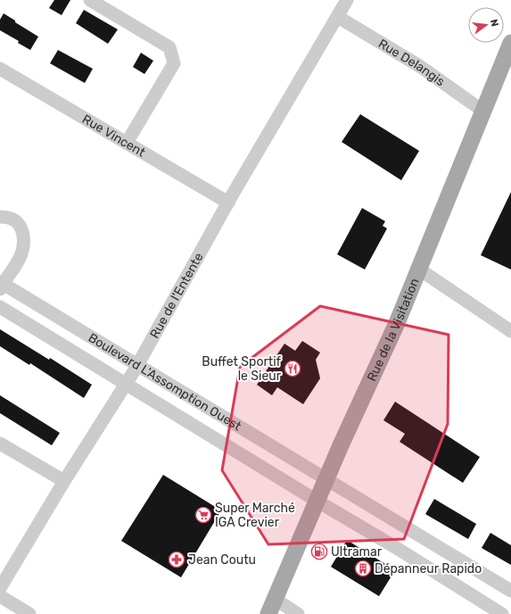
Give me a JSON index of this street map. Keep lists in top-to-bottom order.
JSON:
{
  "streets": {
    "main road": ["Rue de la Visitation"],
    "street": [
      "Rue Delangis",
      "Rue Vincent",
      "Rue de l'Entente",
      "Boulevard L'Assomption Ouest"
    ]
  },
  "crossings": [
    ["Rue Delangis", "Rue de l'Entente"],
    ["Rue Delangis", "Rue de la Visitation"],
    ["Rue Vincent", "Rue de l'Entente"],
    ["Rue de l'Entente", "Boulevard L'Assomption Ouest"],
    ["Rue de la Visitation", "Boulevard L'Assomption Ouest"]
  ],
  "places": {
    "restaurant": ["Buffet Sportif le Sieur"],
    "supermarket": ["Super Marché IGA Crevier"],
    "fuel station": ["Ultramar"],
    "pharmacy": ["Jean Coutu"],
    "building": ["Dépanneur Rapido"]
  },
  "north": "right"
}
